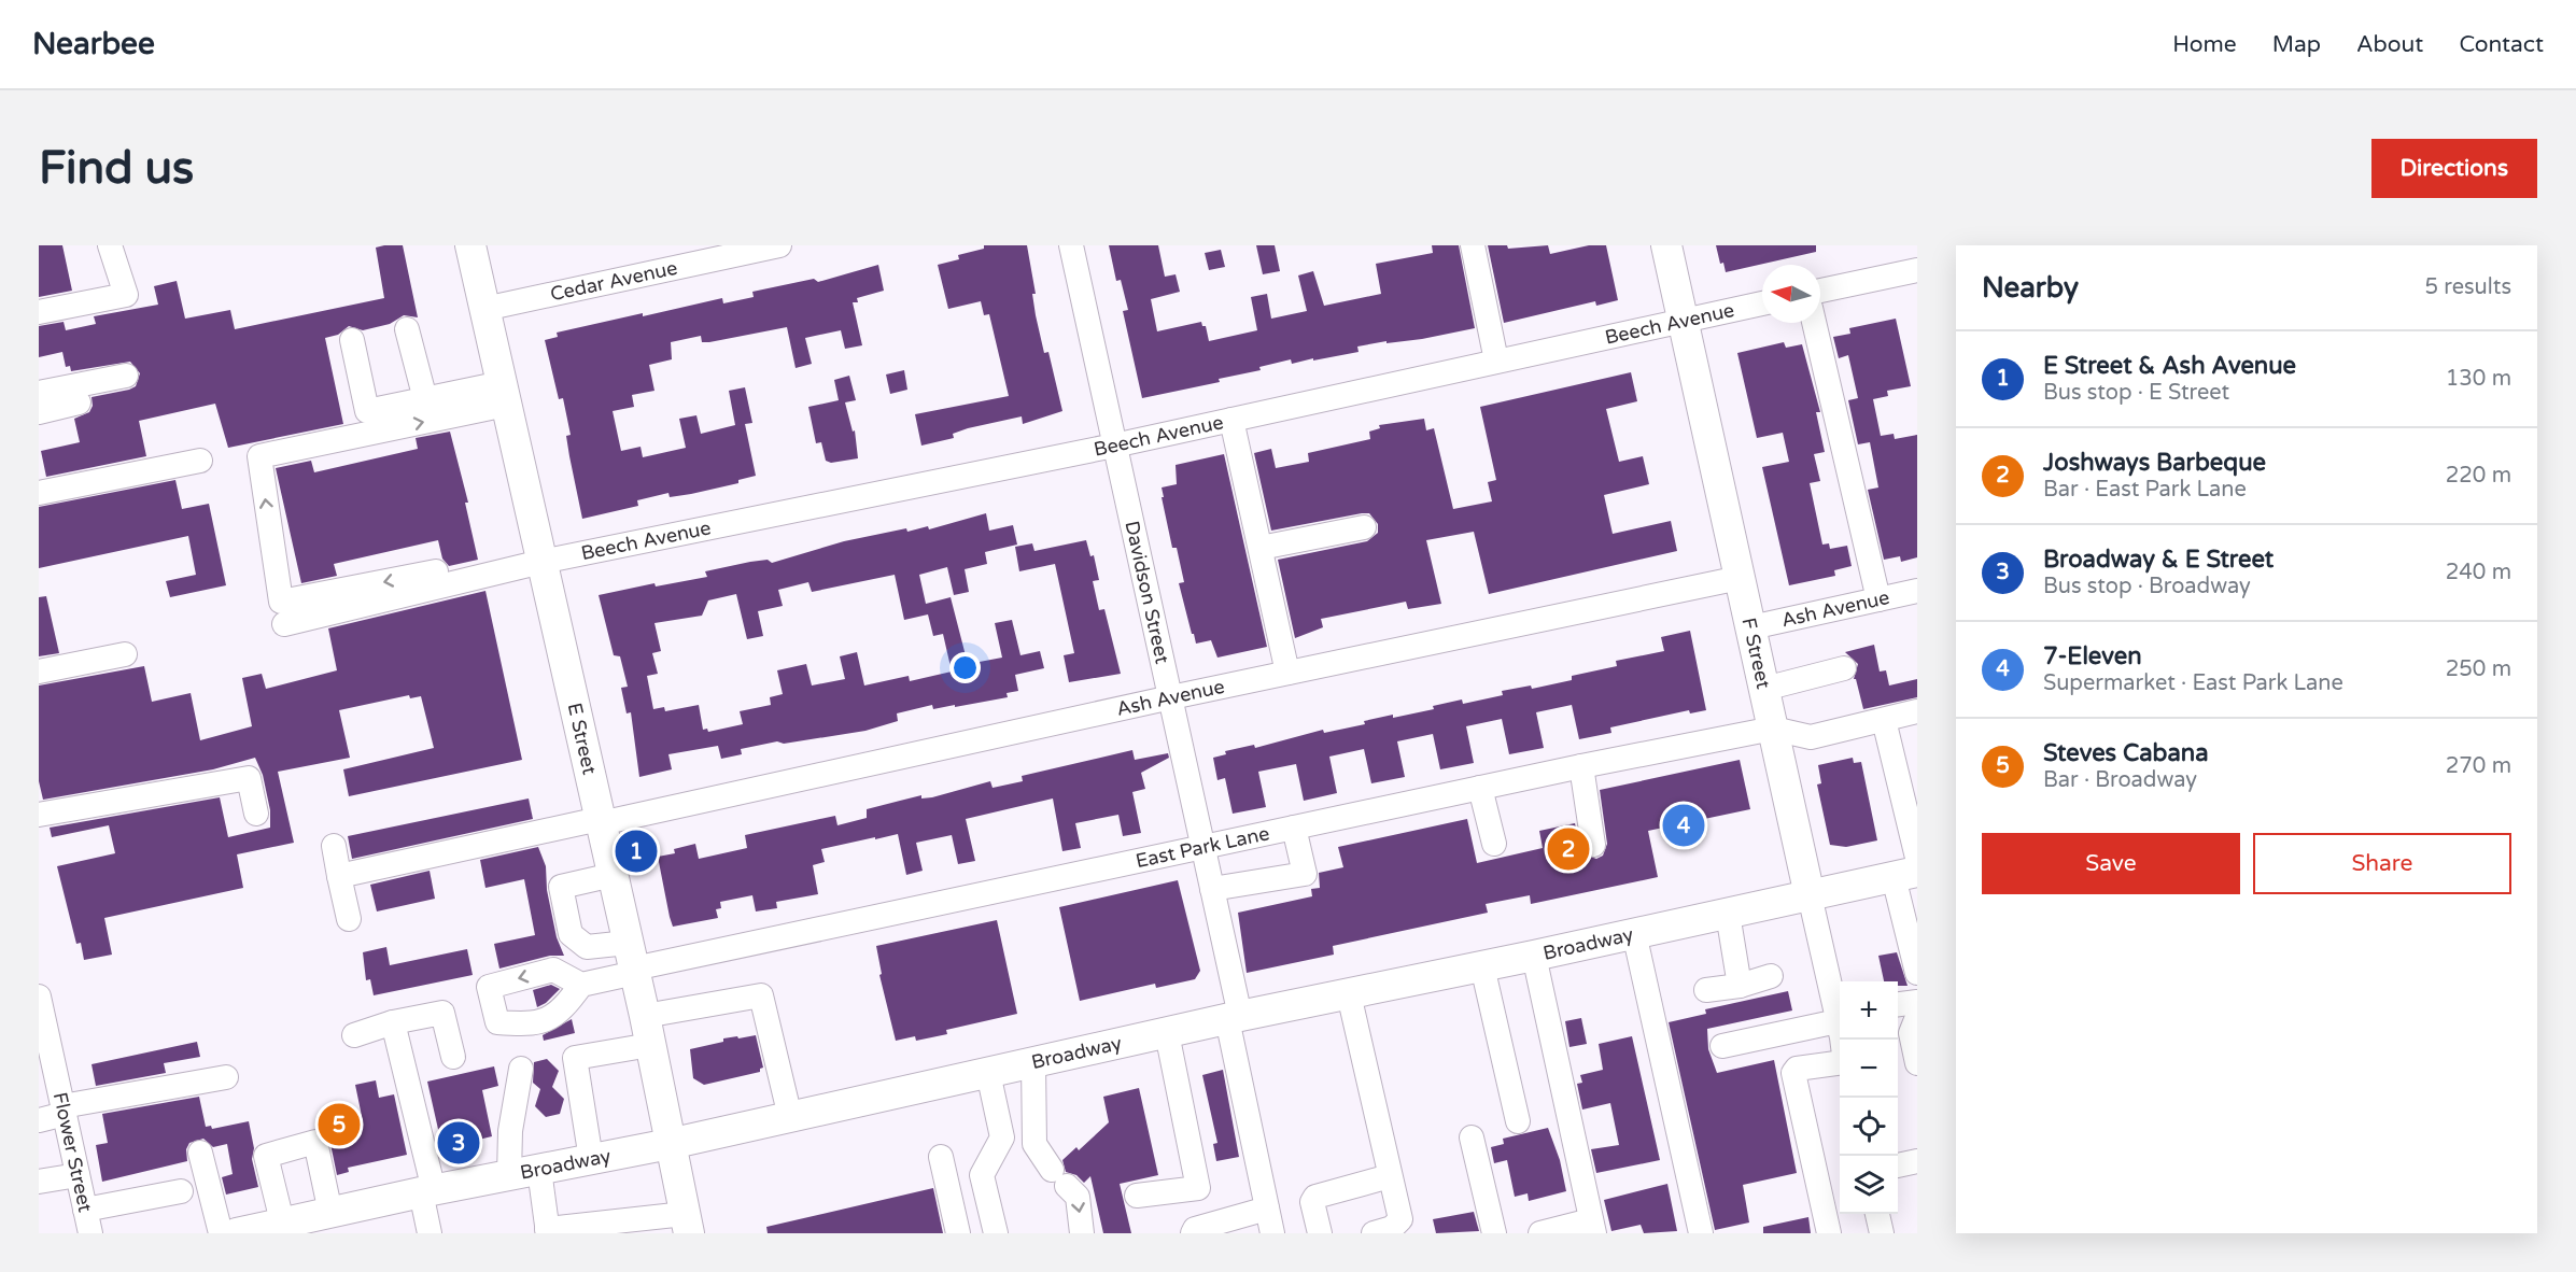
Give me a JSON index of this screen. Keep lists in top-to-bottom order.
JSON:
{
  "streets": {
    "main road": ["F Street", "E Street", "Broadway"],
    "street": [
      "Cedar Avenue",
      "Beech Avenue",
      "Davidson Street",
      "Ash Avenue",
      "East Park Lane",
      "Flower Street"
    ]
  },
  "crossings": [
    ["Cedar Avenue", "E Street"],
    ["Beech Avenue", "Davidson Street"],
    ["Beech Avenue", "F Street"],
    ["Beech Avenue", "E Street"],
    ["Davidson Street", "Ash Avenue"],
    ["Davidson Street", "East Park Lane"],
    ["Davidson Street", "Broadway"],
    ["Ash Avenue", "F Street"],
    ["Ash Avenue", "E Street"],
    ["F Street", "East Park Lane"],
    ["F Street", "Broadway"],
    ["E Street", "East Park Lane"],
    ["E Street", "Broadway"]
  ],
  "north": "left",
  "page": {
    "header": "Nearbee",
    "nav": [
      "Home",
      "Map",
      "About",
      "Contact"
    ],
    "buttons": [
      "Directions",
      ["Save", "Share"]
    ],
    "title": "Find us",
    "heading": ["Nearby", "5 results"],
    "list": [
      {
        "mark": "1",
        "name": "E Street & Ash Avenue",
        "note": "Bus stop · E Street",
        "value": "130 m"
      },
      {
        "mark": "2",
        "name": "Joshways Barbeque",
        "note": "Bar · East Park Lane",
        "value": "220 m"
      },
      {
        "mark": "3",
        "name": "Broadway & E Street",
        "note": "Bus stop · Broadway",
        "value": "240 m"
      },
      {
        "mark": "4",
        "name": "7-Eleven",
        "note": "Supermarket · East Park Lane",
        "value": "250 m"
      },
      {
        "mark": "5",
        "name": "Steves Cabana",
        "note": "Bar · Broadway",
        "value": "270 m"
      }
    ],
    "pins": [
      "4",
      "2",
      "1",
      "5",
      "3"
    ],
    "map_buttons": ["+", "−"]
  }
}
